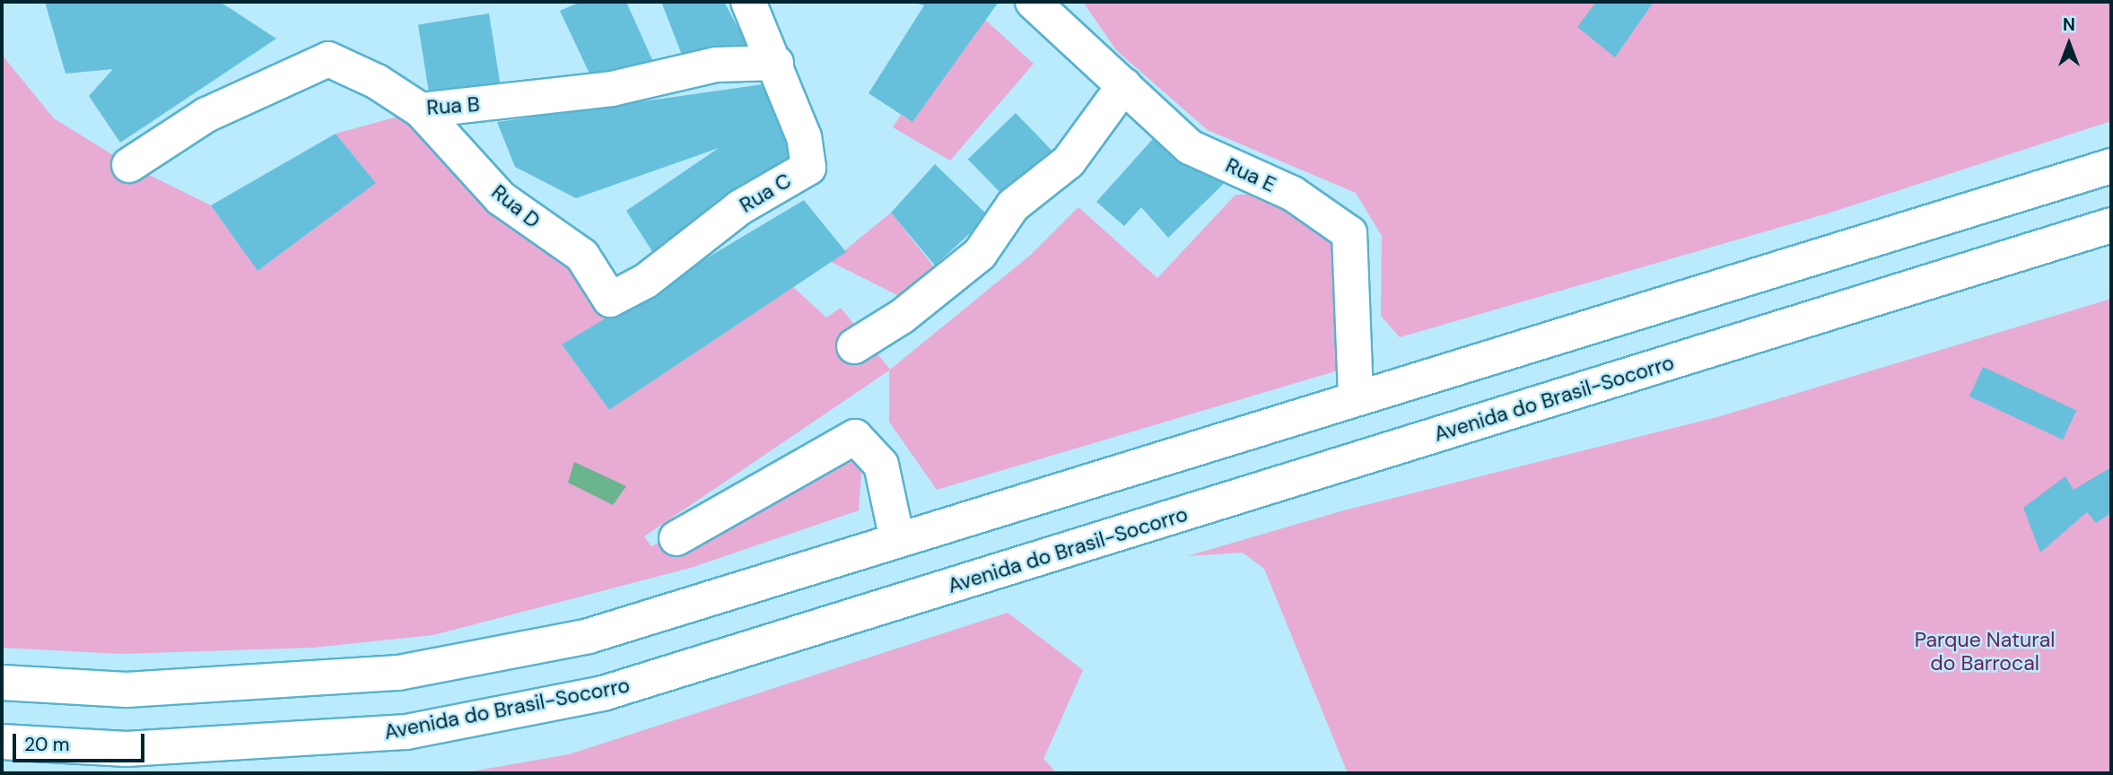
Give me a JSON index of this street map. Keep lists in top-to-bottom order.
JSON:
{
  "streets": {
    "main road": [
      "Rua B",
      "Rua E",
      "Rua C",
      "Rua D",
      "Avenida do Brasil-Socorro"
    ]
  },
  "crossings": [
    ["Rua B", "Rua C"],
    ["Rua B", "Rua D"],
    ["Rua C", "Rua D"]
  ],
  "parks": ["Parque Natural do Barrocal"],
  "scale_bar": "20 m",
  "north": "top"
}
